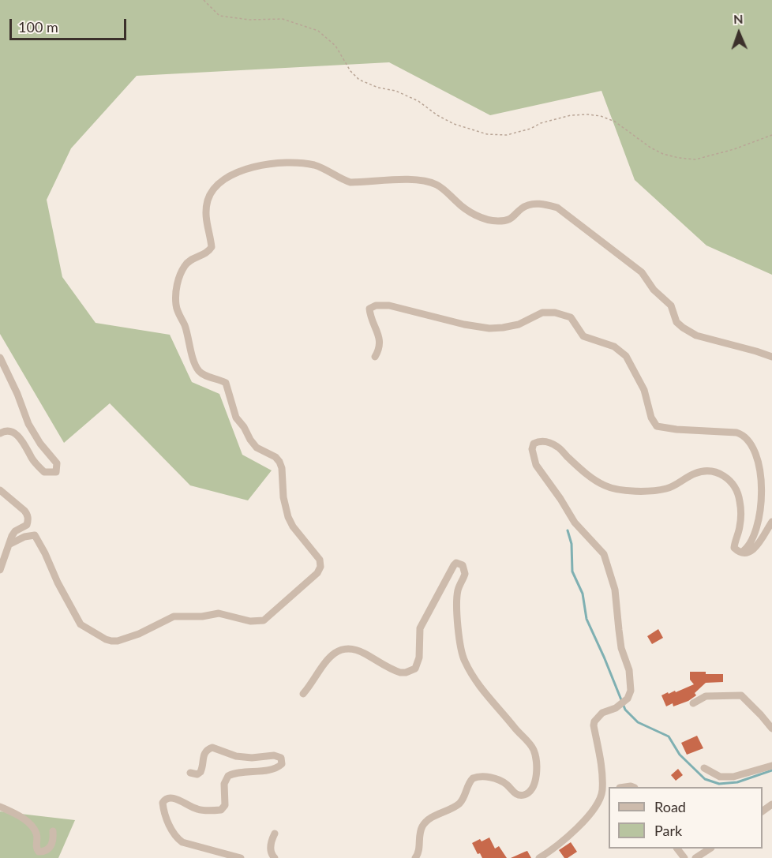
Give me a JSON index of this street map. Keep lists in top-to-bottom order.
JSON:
{
  "legend": ["Road", "Park"],
  "scale_bar": "100 m",
  "north": "top"
}
